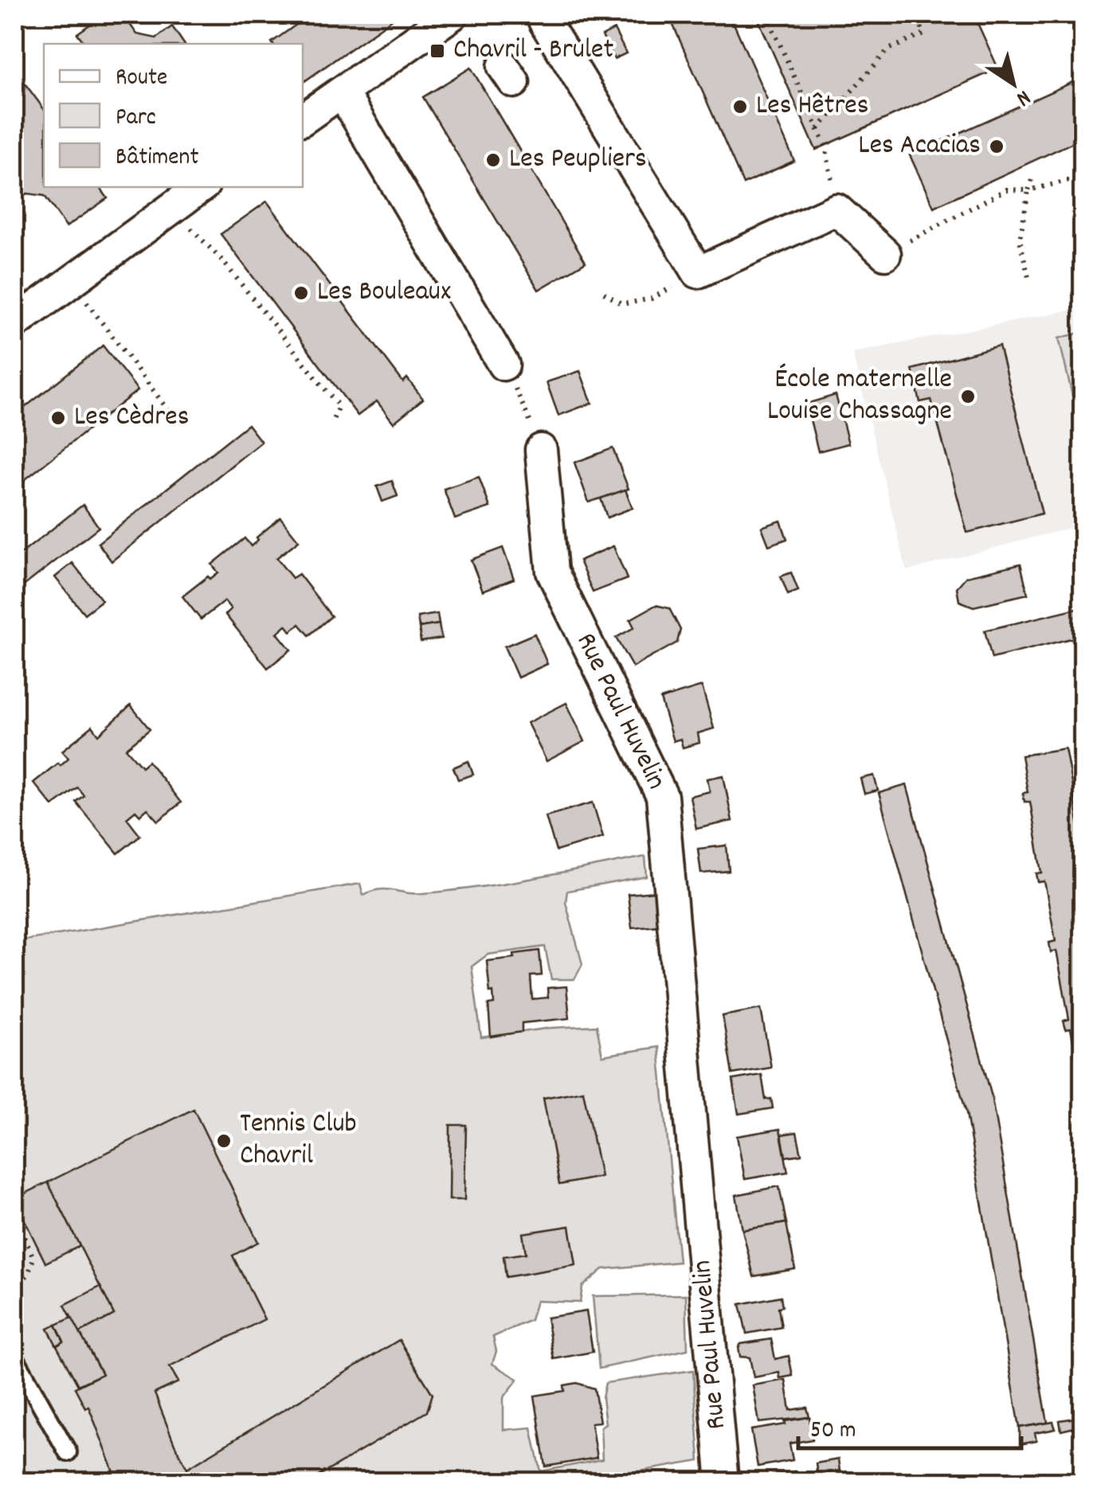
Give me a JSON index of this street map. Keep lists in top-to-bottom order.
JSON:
{
  "streets": {
    "street": ["Rue Paul Huvelin"]
  },
  "places": {
    "transit": ["Chavril - Brulet"],
    "other": [
      "Les Hêtres",
      "Les Acacias",
      "Les Peupliers",
      "Les Bouleaux",
      "École maternelle Louise Chassagne",
      "Les Cèdres",
      "Tennis Club Chavril"
    ]
  },
  "legend": ["Route", "Parc", "Bâtiment"],
  "scale_bar": "50 m",
  "north": "bottom right"
}
